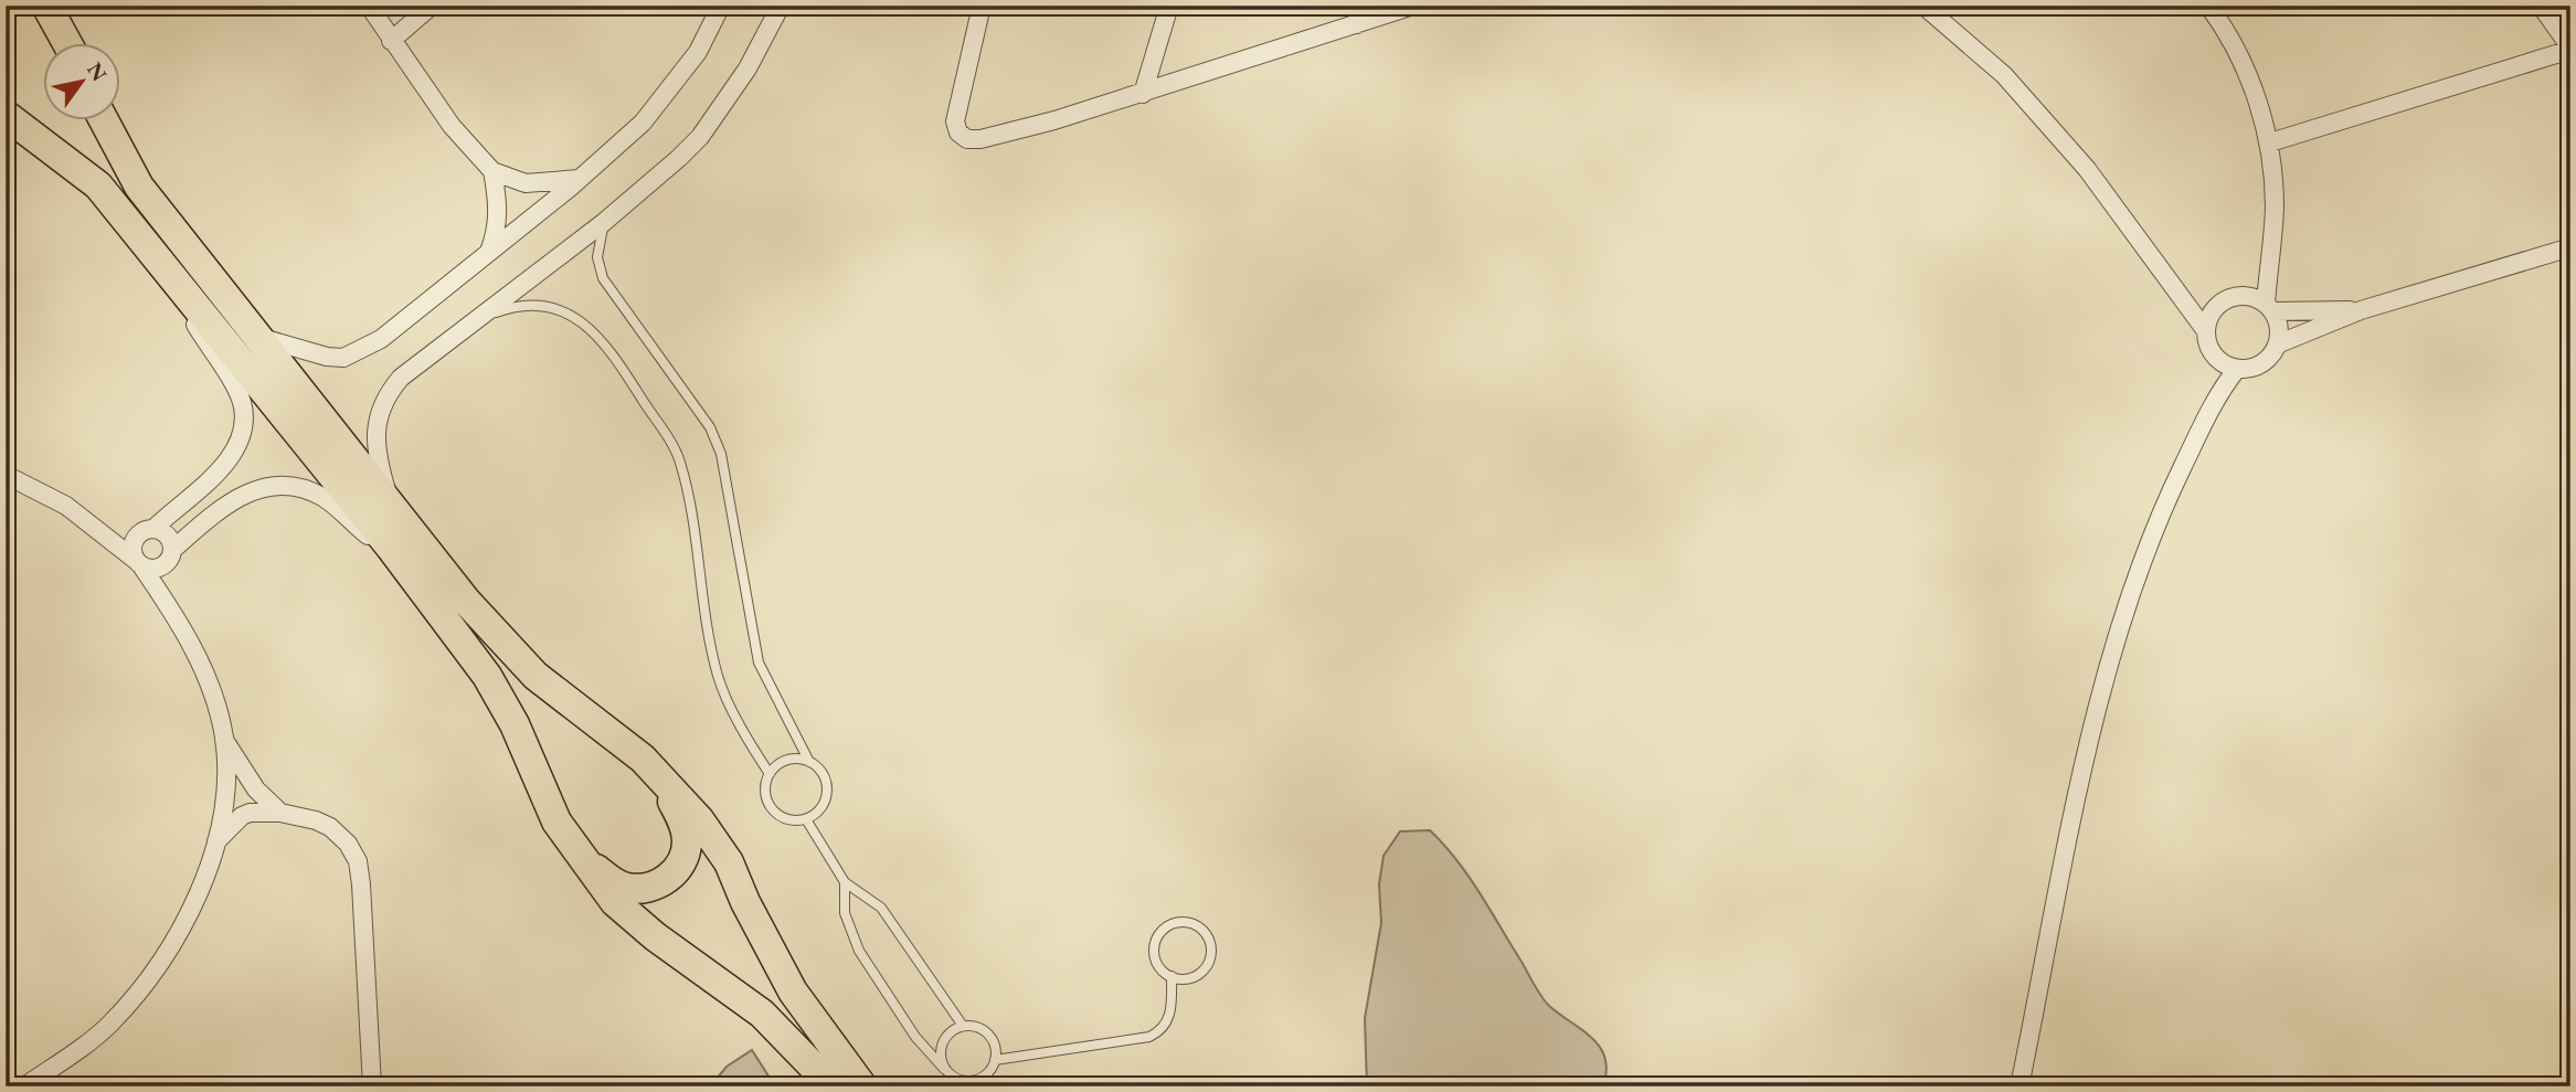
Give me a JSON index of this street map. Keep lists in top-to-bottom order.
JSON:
{
  "north": "top right"
}
